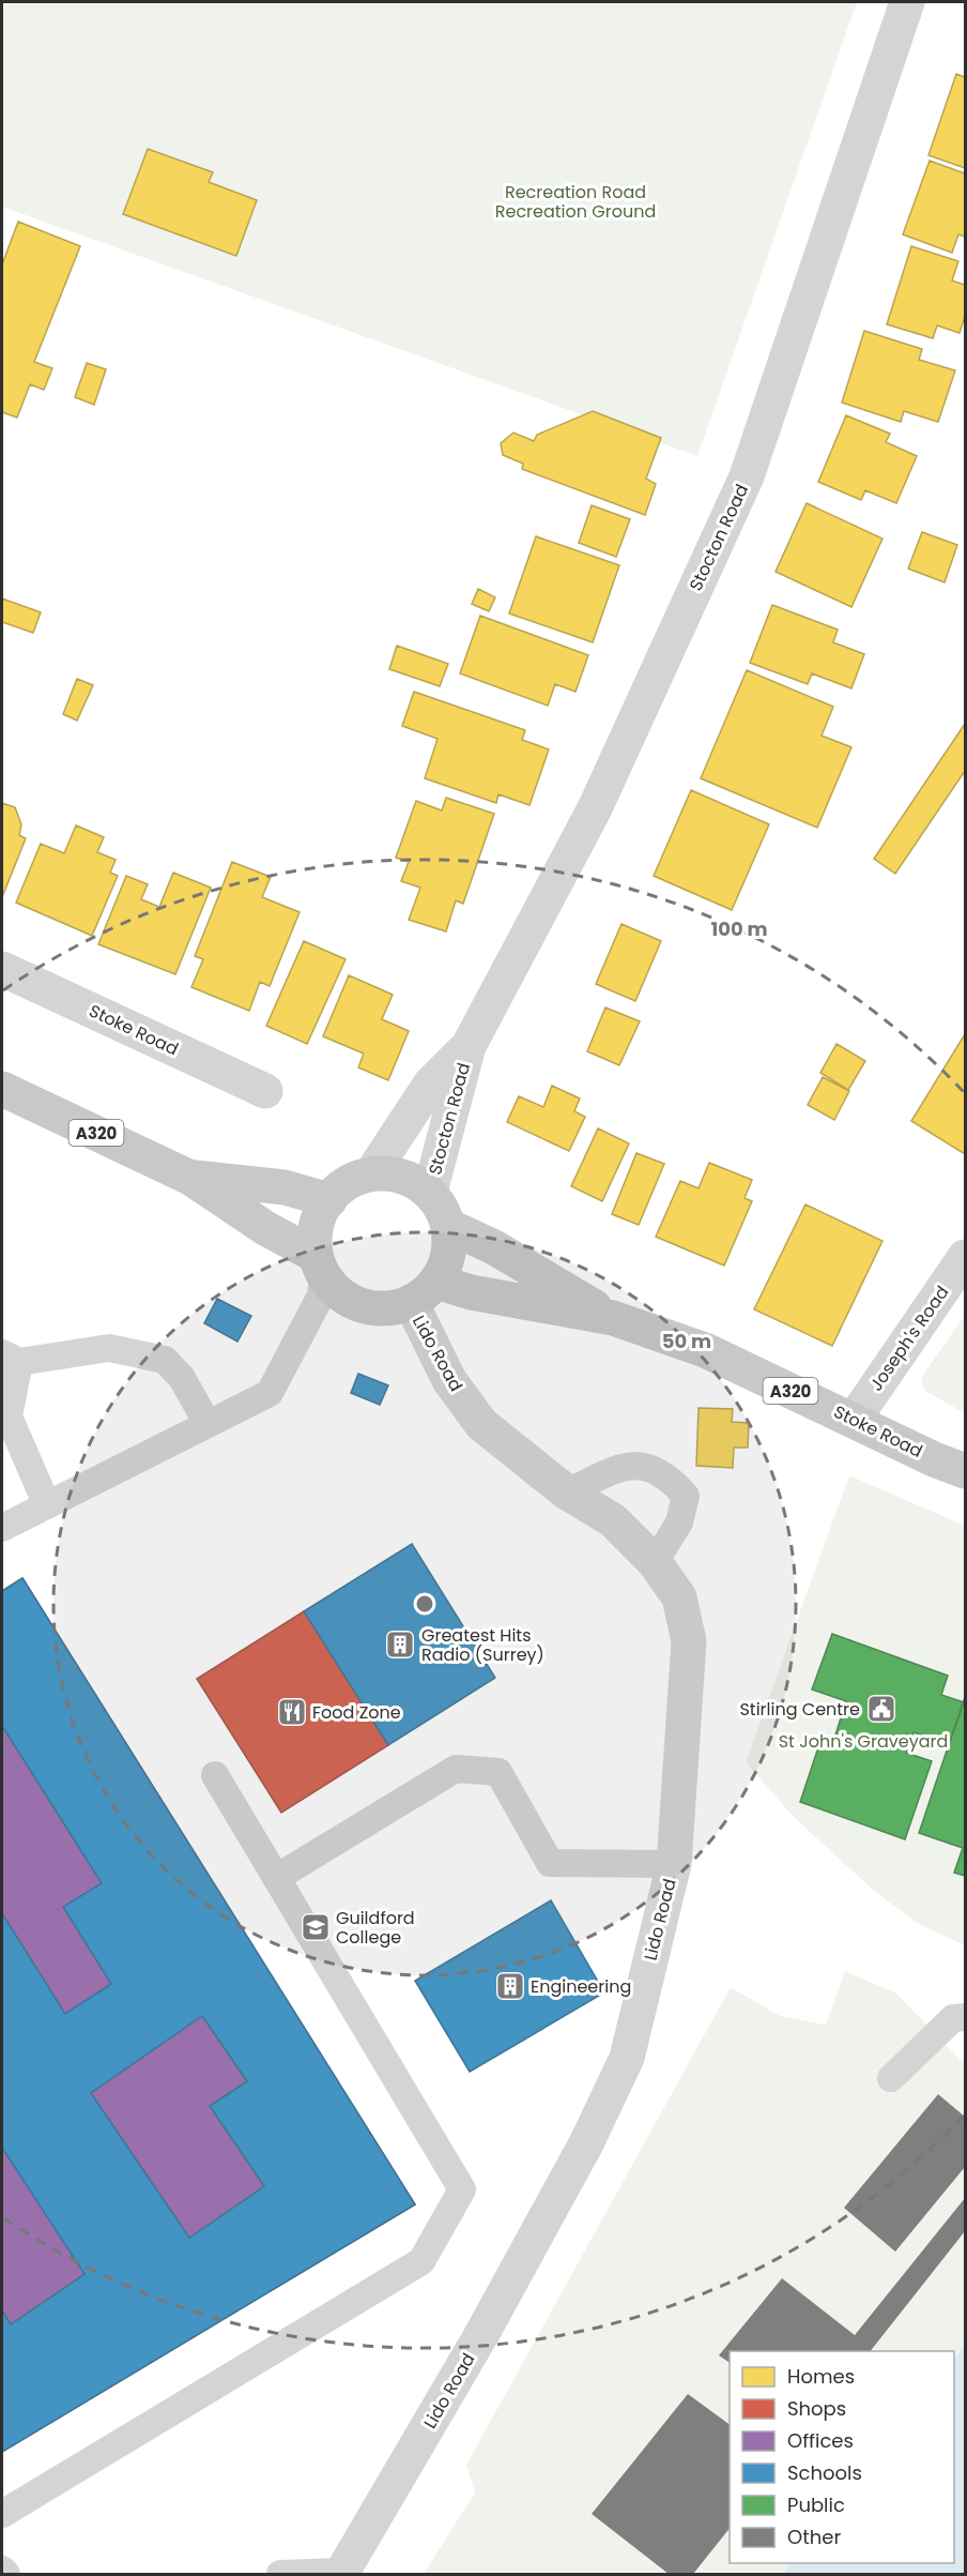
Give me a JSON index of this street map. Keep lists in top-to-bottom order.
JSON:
{
  "streets": {
    "main road": ["Stoke Road", "A320"],
    "street": ["Stocton Road", "Joseph's Road", "Lido Road"]
  },
  "crossings": [
    ["Stocton Road", "Stoke Road"],
    ["Stocton Road", "Lido Road"],
    ["Stoke Road", "Joseph's Road"],
    ["Stoke Road", "Lido Road"]
  ],
  "parks": ["Recreation Road Recreation Ground", "St John's Graveyard"],
  "places": {
    "building": ["Greatest Hits Radio (Surrey)", "Engineering"],
    "public building": ["Stirling Centre"],
    "restaurant": ["Food Zone"],
    "school or university": ["Guildford College"]
  },
  "legend": [
    "Homes",
    "Shops",
    "Offices",
    "Schools",
    "Public",
    "Other"
  ],
  "rings": ["100 m", "50 m"]
}
